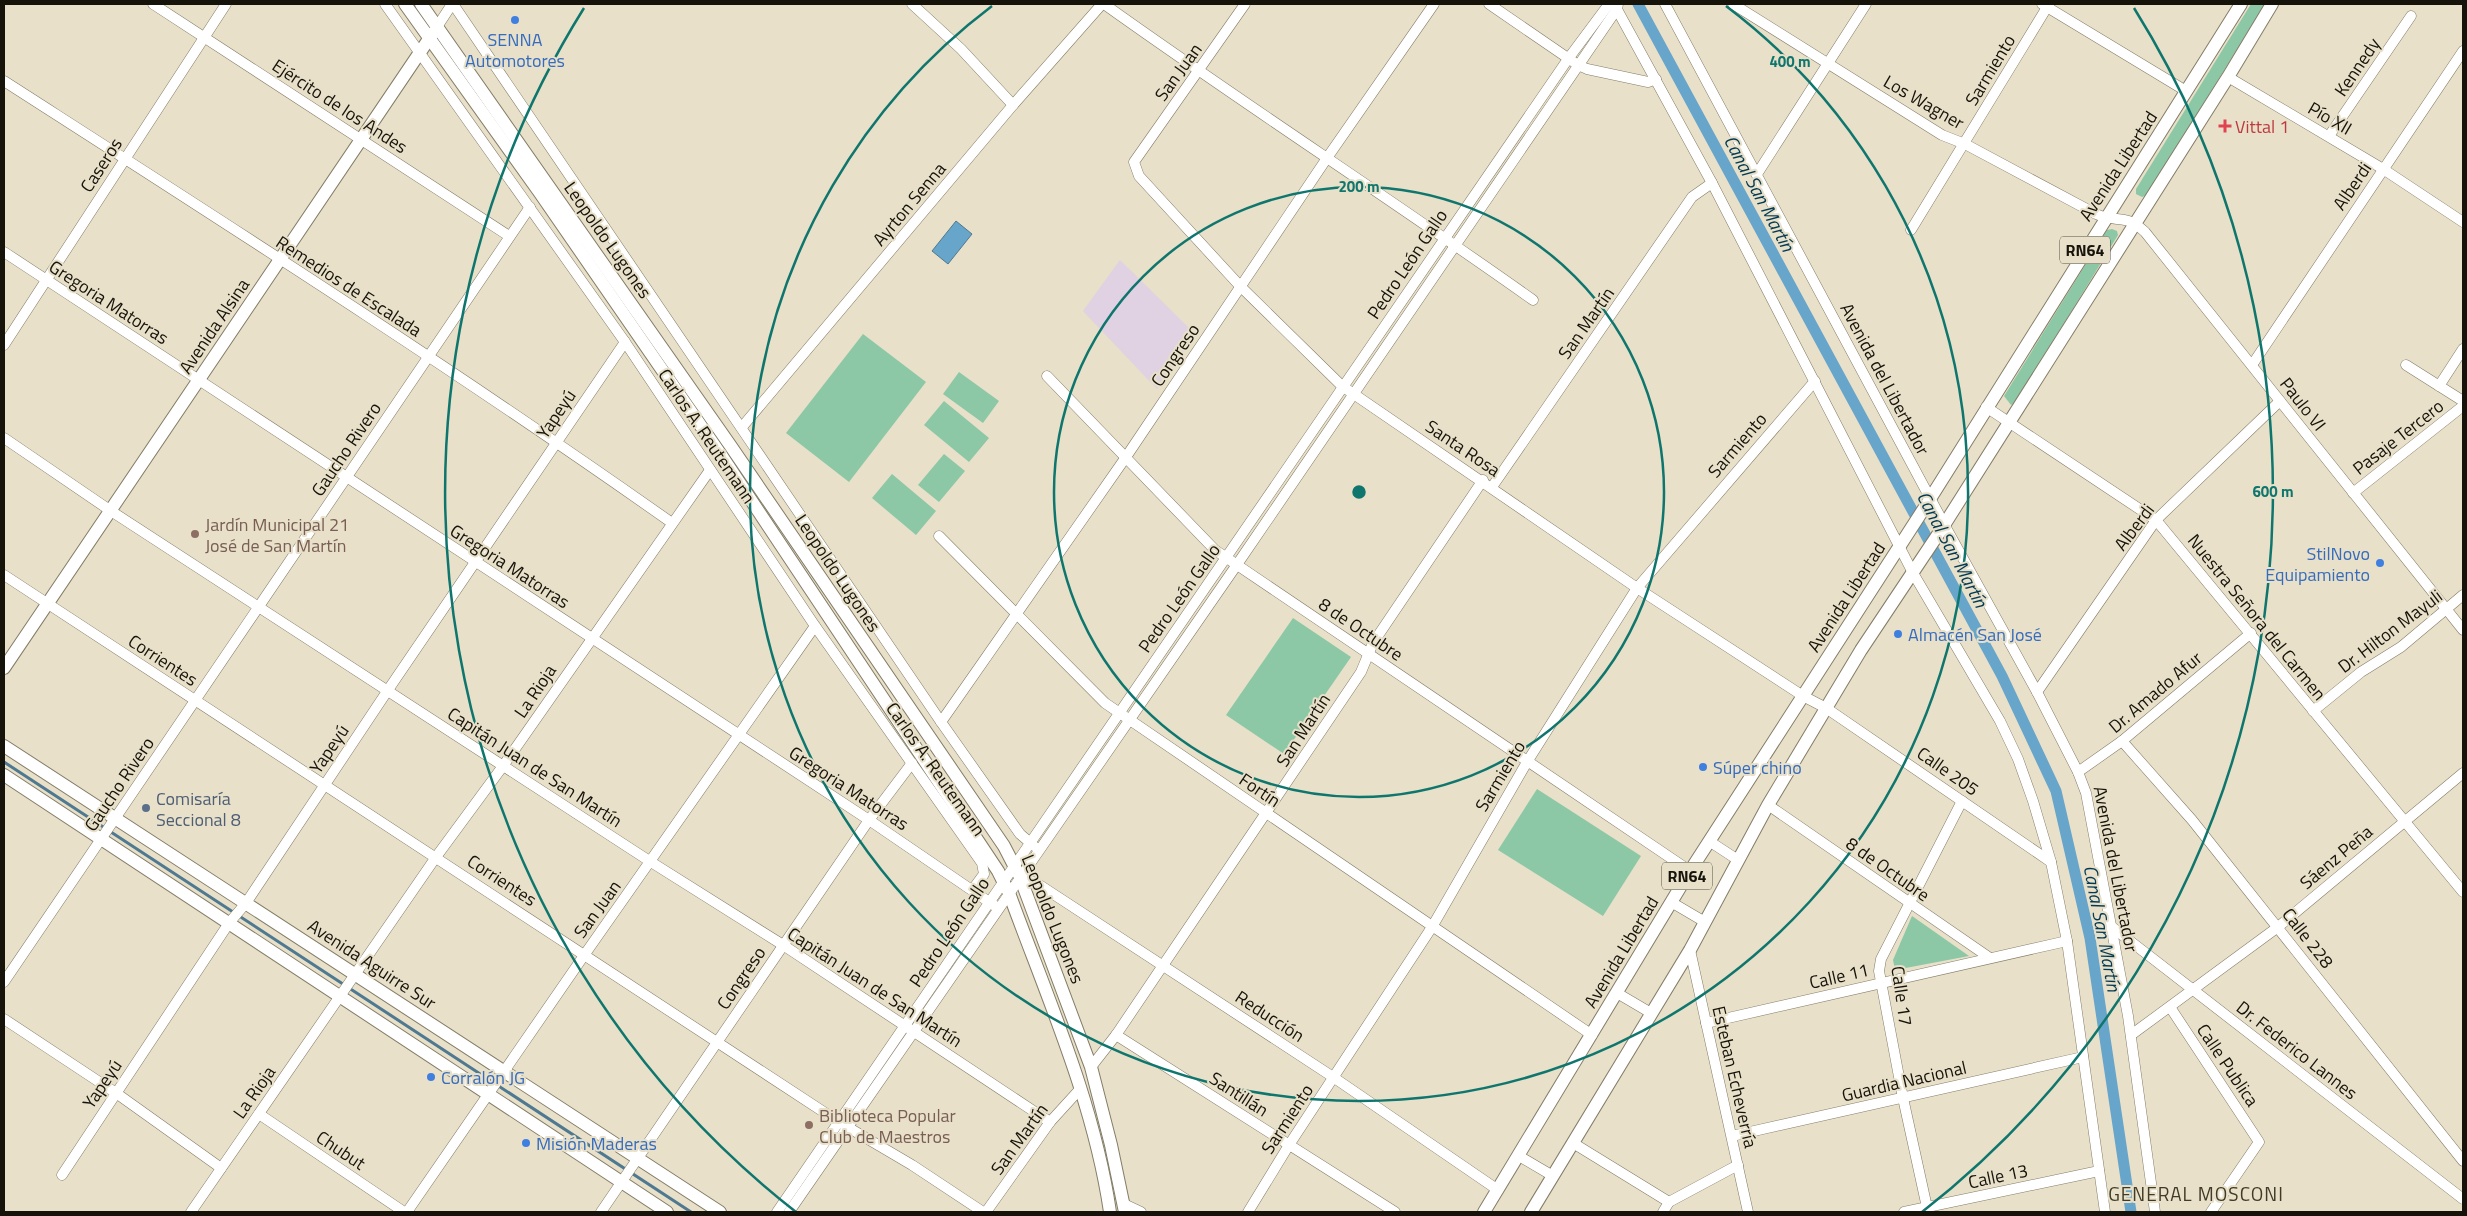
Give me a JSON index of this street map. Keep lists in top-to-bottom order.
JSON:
{
  "streets": {
    "main road": [
      "Avenida Libertad",
      "Leopoldo Lugones",
      "RN64",
      "Avenida Alsina",
      "Avenida Aguirre Sur"
    ],
    "street": [
      "Kennedy",
      "Sarmiento",
      "San Juan",
      "Los Wagner",
      "Ejército de los Andes",
      "Pío XII",
      "Caseros",
      "Alberdi",
      "Ayrton Senna",
      "Pedro León Gallo",
      "Remedios de Escalada",
      "Gregoria Matorras",
      "San Martín",
      "Congreso",
      "Avenida del Libertador",
      "Paulo VI",
      "Yapeyú",
      "Carlos A. Reutemann",
      "Pasaje Tercero",
      "Santa Rosa",
      "Gaucho Rivero",
      "Nuestra Señora del Carmen",
      "8 de Octubre",
      "Dr. Hilton Mayuli",
      "Corrientes",
      "La Rioja",
      "Dr. Amado Afur",
      "Capitán Juan de San Martín",
      "Calle 205",
      "Fortín",
      "Sáenz Peña",
      "Calle 228",
      "Calle 11",
      "Calle 17",
      "Reducción",
      "Dr. Federico Lannes",
      "Calle Publica",
      "Esteban Echeverría",
      "Guardia Nacional",
      "Santillán",
      "Chubut",
      "Calle 13"
    ]
  },
  "crossings": [
    ["Kennedy", "Pío XII"],
    ["Sarmiento", "Los Wagner"],
    ["Sarmiento", "Santa Rosa"],
    ["Sarmiento", "8 de Octubre"],
    ["Sarmiento", "Fortín"],
    ["Sarmiento", "Reducción"],
    ["Sarmiento", "Santillán"],
    ["San Juan", "Gregoria Matorras"],
    ["San Juan", "Carlos A. Reutemann"],
    ["San Juan", "Santa Rosa"],
    ["San Juan", "Corrientes"],
    ["San Juan", "Capitán Juan de San Martín"],
    ["San Juan", "Avenida Aguirre Sur"],
    ["San Juan", "Chubut"],
    ["Los Wagner", "Avenida Libertad"],
    ["Ejército de los Andes", "Caseros"],
    ["Ejército de los Andes", "Avenida Alsina"],
    ["Ejército de los Andes", "Gaucho Rivero"],
    ["Pío XII", "Alberdi"],
    ["Pío XII", "RN64"],
    ["Caseros", "Remedios de Escalada"],
    ["Caseros", "Gregoria Matorras"],
    ["Avenida Libertad", "Avenida del Libertador"],
    ["Avenida Libertad", "Santa Rosa"],
    ["Avenida Libertad", "Nuestra Señora del Carmen"],
    ["Avenida Libertad", "8 de Octubre"],
    ["Avenida Libertad", "Fortín"],
    ["Avenida Libertad", "Reducción"],
    ["Alberdi", "Avenida del Libertador"],
    ["Alberdi", "Paulo VI"],
    ["Alberdi", "Nuestra Señora del Carmen"],
    ["Leopoldo Lugones", "Pedro León Gallo"],
    ["Leopoldo Lugones", "San Martín"],
    ["Leopoldo Lugones", "Avenida Alsina"],
    ["Leopoldo Lugones", "Reducción"],
    ["RN64", "Avenida del Libertador"],
    ["RN64", "Paulo VI"],
    ["RN64", "Santa Rosa"],
    ["RN64", "Nuestra Señora del Carmen"],
    ["RN64", "8 de Octubre"],
    ["RN64", "Calle 205"],
    ["RN64", "Esteban Echeverría"],
    ["Pedro León Gallo", "Gregoria Matorras"],
    ["Pedro León Gallo", "Santa Rosa"],
    ["Pedro León Gallo", "8 de Octubre"],
    ["Pedro León Gallo", "Corrientes"],
    ["Pedro León Gallo", "Capitán Juan de San Martín"],
    ["Pedro León Gallo", "Fortín"],
    ["Pedro León Gallo", "Reducción"],
    ["Remedios de Escalada", "Avenida Alsina"],
    ["Remedios de Escalada", "Yapeyú"],
    ["Remedios de Escalada", "Gaucho Rivero"],
    ["Remedios de Escalada", "La Rioja"],
    ["Gregoria Matorras", "Avenida Alsina"],
    ["Gregoria Matorras", "Congreso"],
    ["Gregoria Matorras", "Yapeyú"],
    ["Gregoria Matorras", "Carlos A. Reutemann"],
    ["Gregoria Matorras", "Gaucho Rivero"],
    ["Gregoria Matorras", "La Rioja"],
    ["San Martín", "Santa Rosa"],
    ["San Martín", "8 de Octubre"],
    ["San Martín", "Corrientes"],
    ["San Martín", "Capitán Juan de San Martín"],
    ["San Martín", "Fortín"],
    ["San Martín", "Reducción"],
    ["San Martín", "Santillán"],
    ["Avenida Alsina", "Carlos A. Reutemann"],
    ["Avenida Alsina", "Corrientes"],
    ["Avenida Alsina", "Capitán Juan de San Martín"],
    ["Congreso", "Carlos A. Reutemann"],
    ["Congreso", "Santa Rosa"],
    ["Congreso", "8 de Octubre"],
    ["Congreso", "Corrientes"],
    ["Congreso", "Capitán Juan de San Martín"],
    ["Congreso", "Fortín"],
    ["Congreso", "Avenida Aguirre Sur"],
    ["Avenida del Libertador", "Dr. Amado Afur"],
    ["Avenida del Libertador", "Sáenz Peña"],
    ["Avenida del Libertador", "Dr. Federico Lannes"],
    ["Paulo VI", "Pasaje Tercero"],
    ["Paulo VI", "Dr. Hilton Mayuli"],
    ["Yapeyú", "Carlos A. Reutemann"],
    ["Yapeyú", "Corrientes"],
    ["Yapeyú", "Capitán Juan de San Martín"],
    ["Yapeyú", "Avenida Aguirre Sur"],
    ["Carlos A. Reutemann", "Gaucho Rivero"],
    ["Carlos A. Reutemann", "La Rioja"],
    ["Santa Rosa", "Calle 205"],
    ["Gaucho Rivero", "Corrientes"],
    ["Gaucho Rivero", "Capitán Juan de San Martín"],
    ["Gaucho Rivero", "Avenida Aguirre Sur"],
    ["Nuestra Señora del Carmen", "Dr. Hilton Mayuli"],
    ["Nuestra Señora del Carmen", "Dr. Amado Afur"],
    ["Nuestra Señora del Carmen", "Sáenz Peña"],
    ["8 de Octubre", "Calle 11"],
    ["8 de Octubre", "Calle 17"],
    ["Corrientes", "La Rioja"],
    ["La Rioja", "Capitán Juan de San Martín"],
    ["La Rioja", "Avenida Aguirre Sur"],
    ["La Rioja", "Chubut"],
    ["Dr. Amado Afur", "Calle 228"],
    ["Calle 205", "Calle 17"],
    ["Sáenz Peña", "Calle 228"],
    ["Sáenz Peña", "Dr. Federico Lannes"],
    ["Sáenz Peña", "Calle Publica"],
    ["Calle 11", "Calle 17"],
    ["Calle 11", "Esteban Echeverría"],
    ["Calle 17", "Guardia Nacional"],
    ["Calle 17", "Calle 13"],
    ["Esteban Echeverría", "Guardia Nacional"]
  ],
  "districts": ["GENERAL MOSCONI"],
  "water": ["Canal San Martín"],
  "places": {
    "other": [
      "SENNA Automotores",
      "Jardín Municipal 21 José de San Martín",
      "StilNovo Equipamiento",
      "Almacén San José",
      "Súper chino",
      "Comisaría Seccional 8",
      "Corralón JG",
      "Biblioteca Popular Club de Maestros",
      "Misión Maderas"
    ],
    "health": ["Vittal 1"]
  },
  "rings": ["400 m", "200 m", "600 m"]
}
